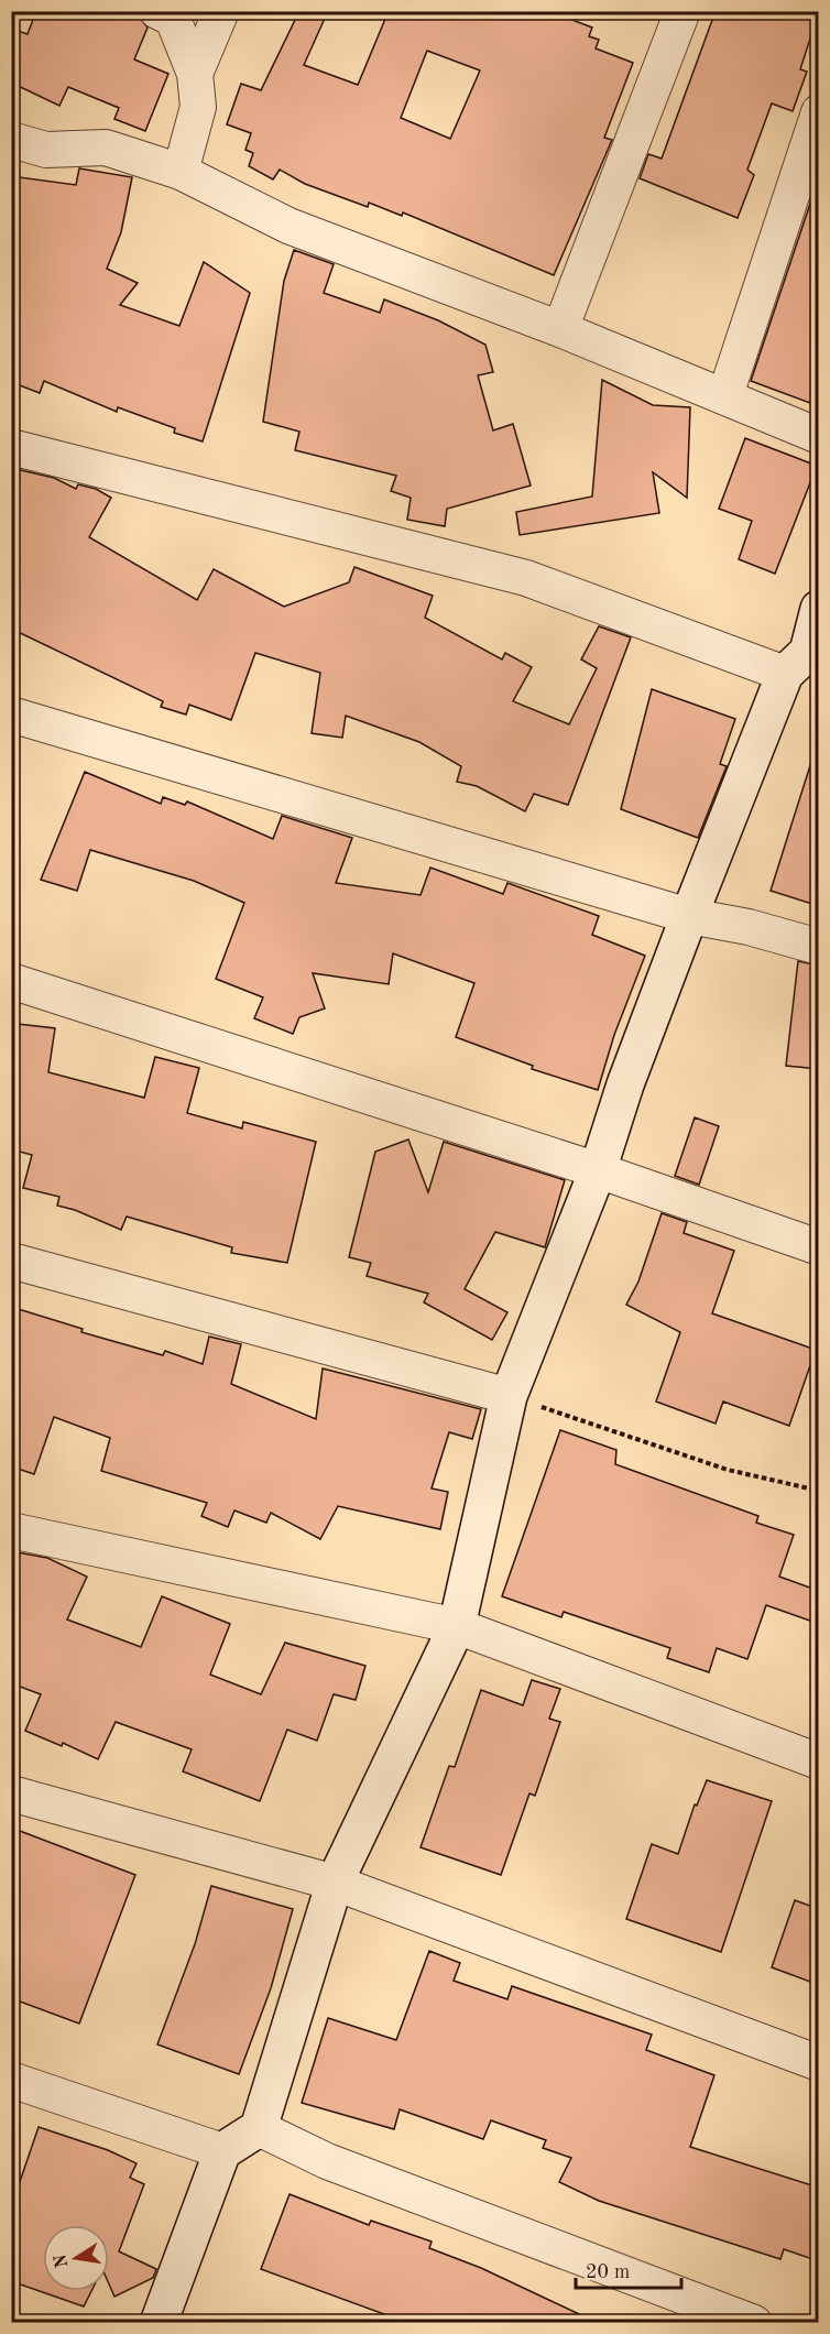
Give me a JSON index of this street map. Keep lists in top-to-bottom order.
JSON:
{
  "scale_bar": "20 m",
  "north": "left"
}
